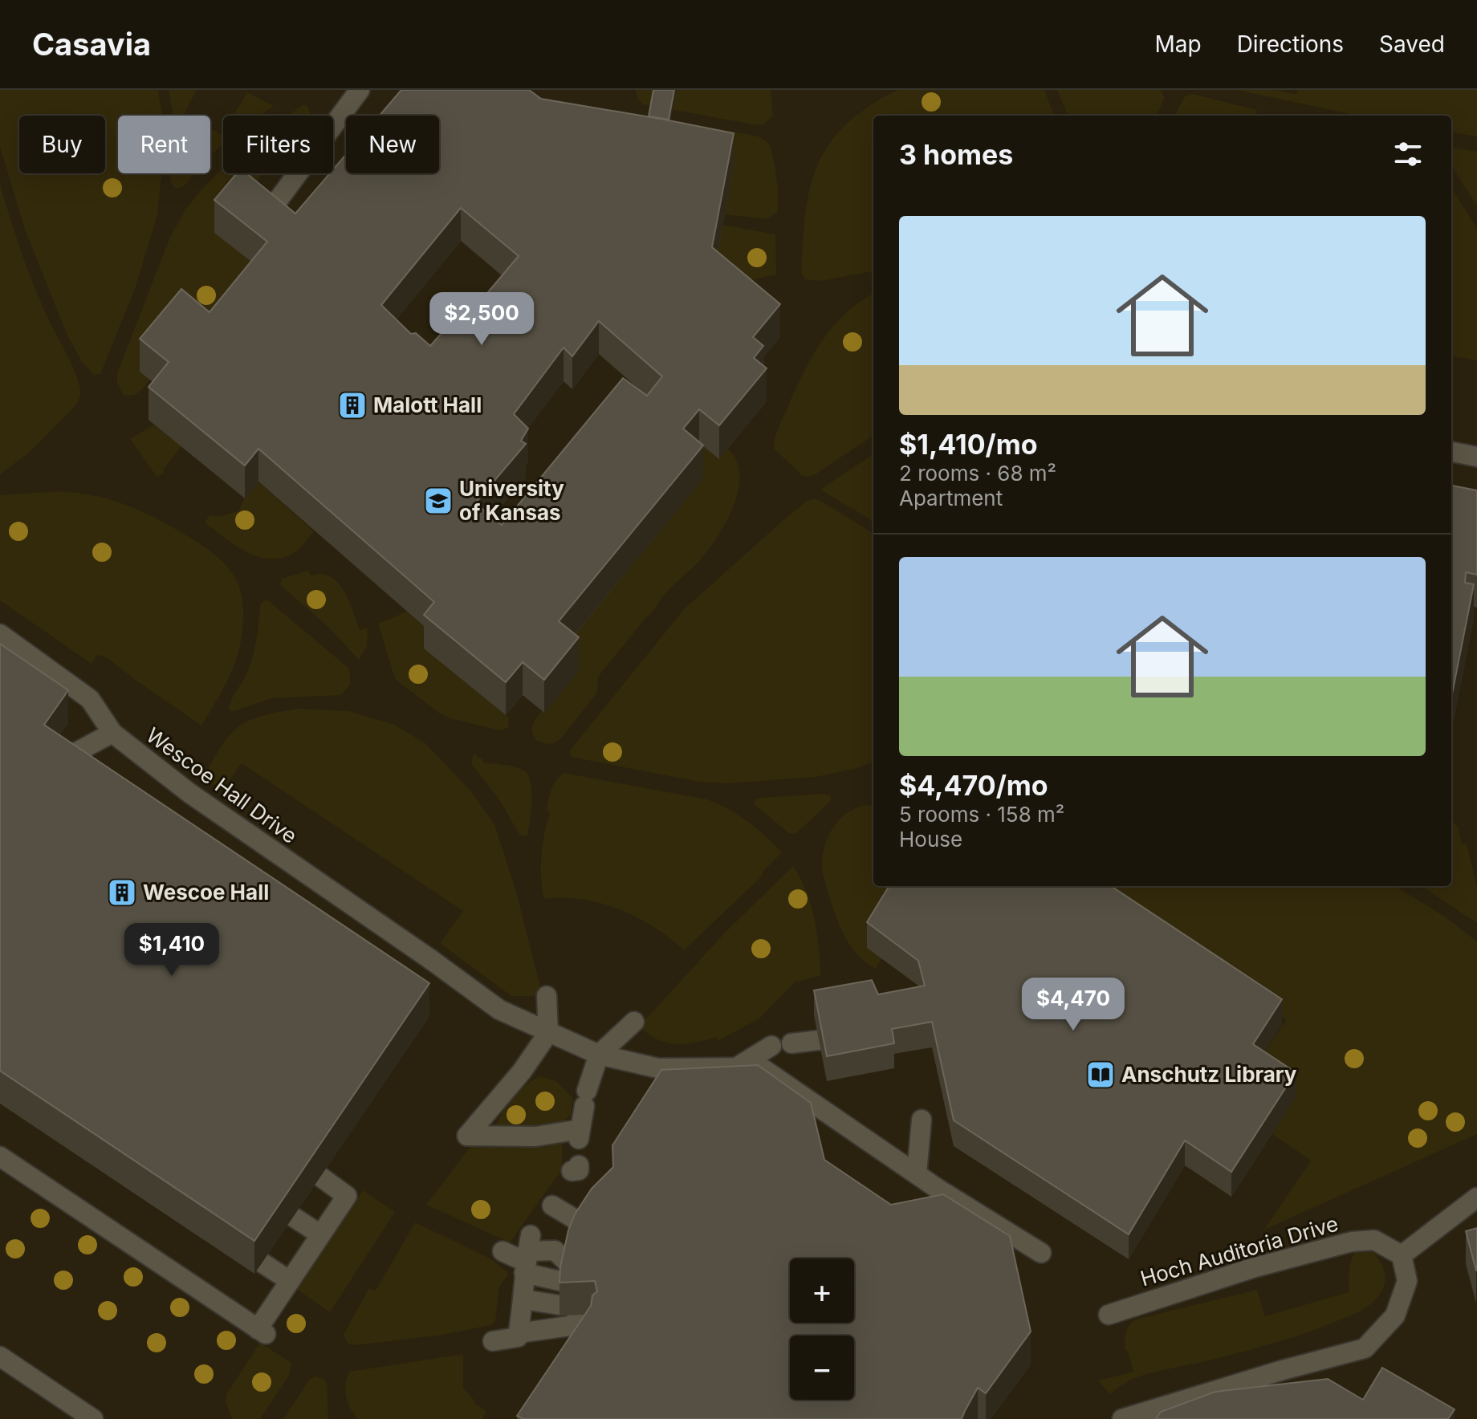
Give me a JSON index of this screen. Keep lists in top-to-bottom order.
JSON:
{
  "streets": {
    "street": ["Wescoe Hall Drive", "Hoch Auditoria Drive"]
  },
  "places": {
    "building": ["Malott Hall", "Wescoe Hall"],
    "school or university": ["University of Kansas"],
    "library": ["Anschutz Library"]
  },
  "page": {
    "header": "Casavia",
    "nav": ["Map", "Directions", "Saved"],
    "chip": [
      "Buy",
      "Rent",
      "Filters",
      "New"
    ],
    "heading": "3 homes",
    "list": [
      {
        "name": "$1,410/mo",
        "note": "2 rooms · 68 m² · Apartment"
      },
      {
        "name": "$4,470/mo",
        "note": "5 rooms · 158 m² · House"
      }
    ],
    "price": ["$2,500", "$1,410", "$4,470"],
    "map_buttons": ["+", "−"]
  }
}
